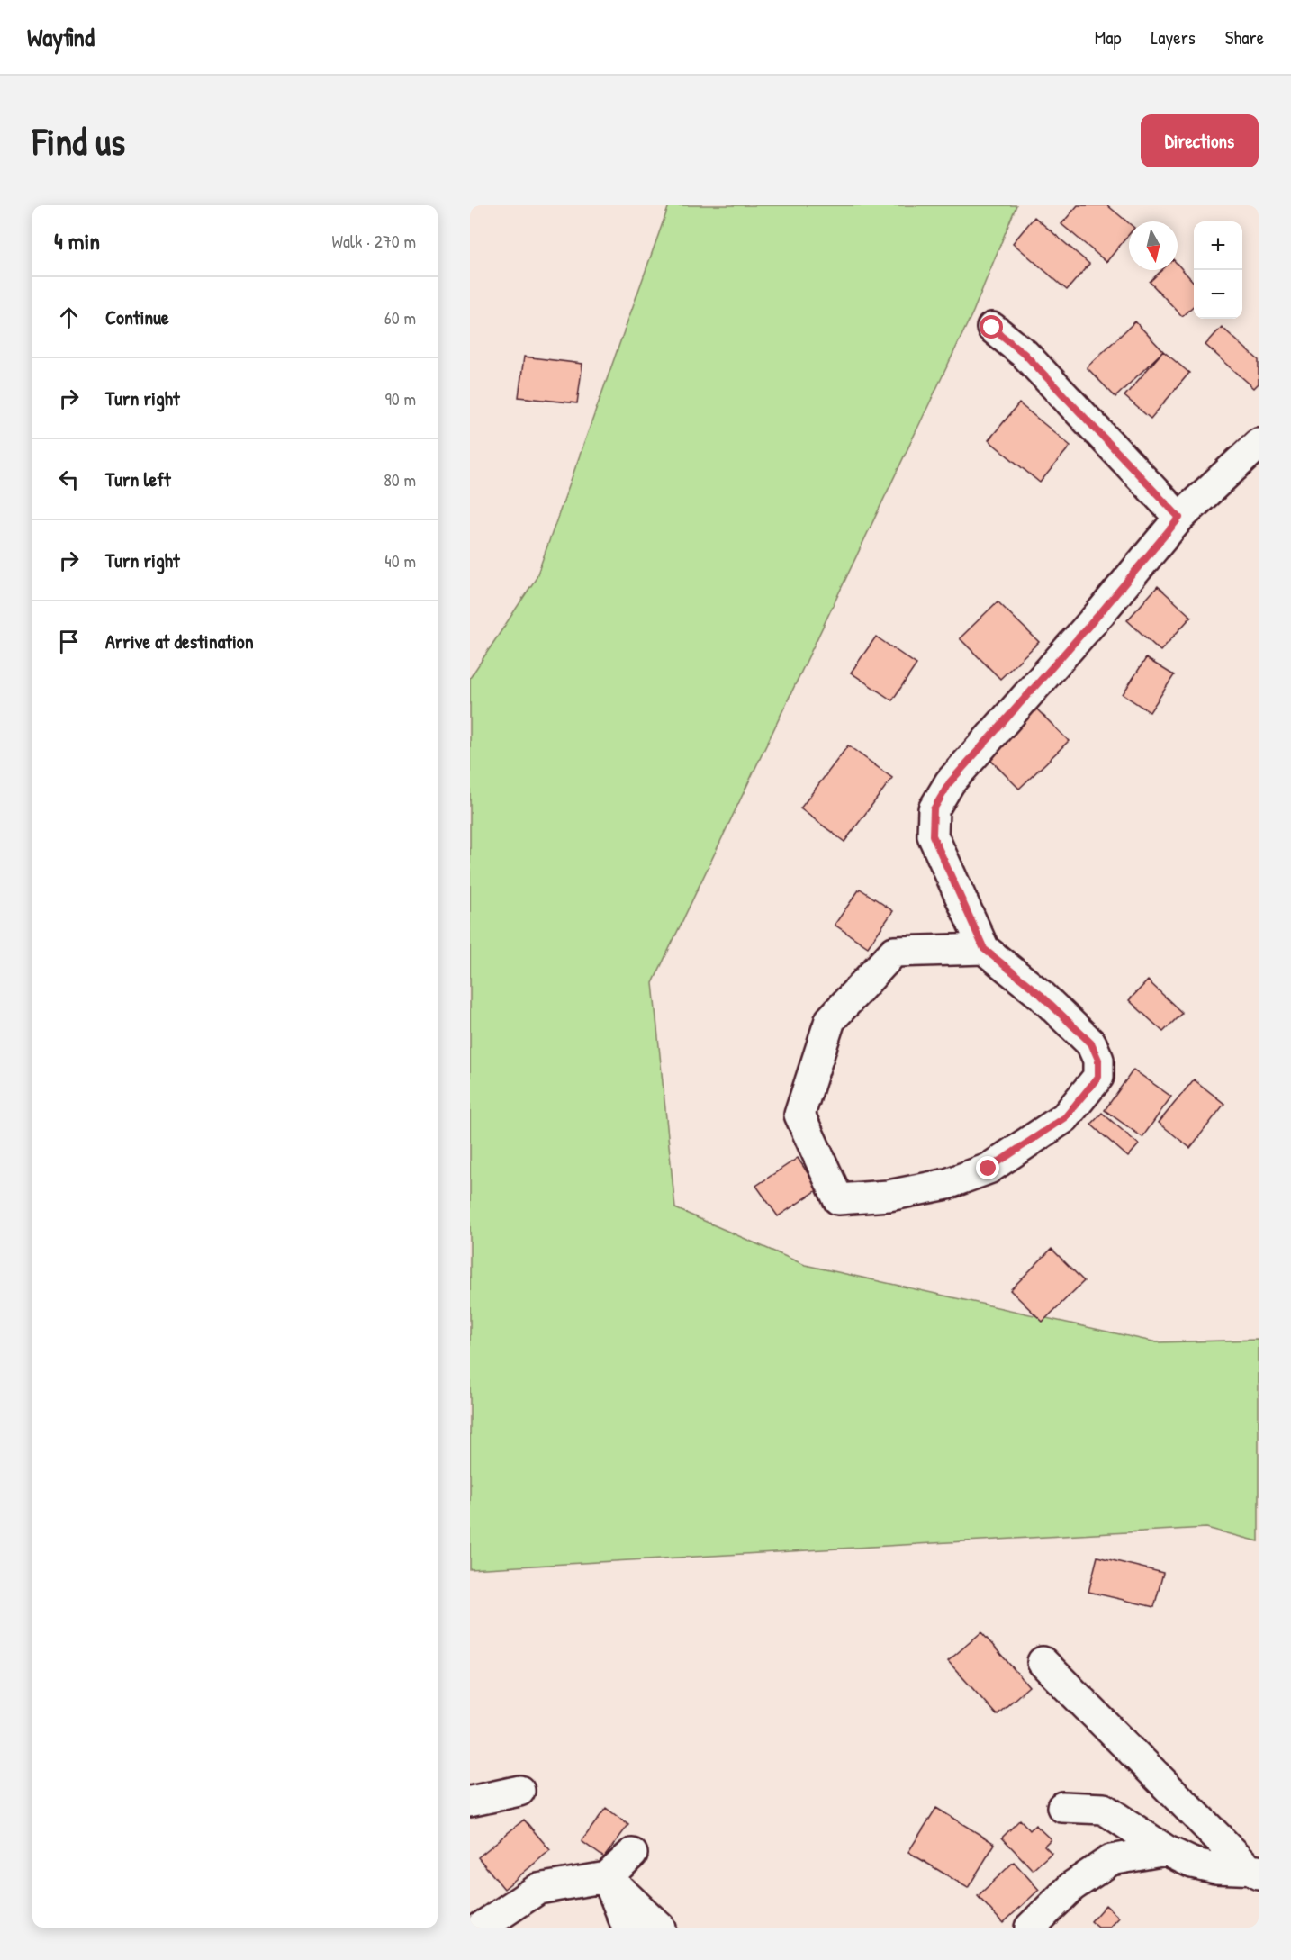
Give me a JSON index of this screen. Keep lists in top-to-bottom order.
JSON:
{
  "north": "bottom",
  "page": {
    "header": "Wayfind",
    "nav": ["Map", "Layers", "Share"],
    "buttons": "Directions",
    "title": "Find us",
    "heading": ["4 min", "Walk · 270 m"],
    "map_buttons": ["+", "−"],
    "list": [
      ["Continue", "60 m"],
      ["Turn right", "90 m"],
      ["Turn left", "80 m"],
      ["Turn right", "40 m"],
      "Arrive at destination"
    ]
  }
}
